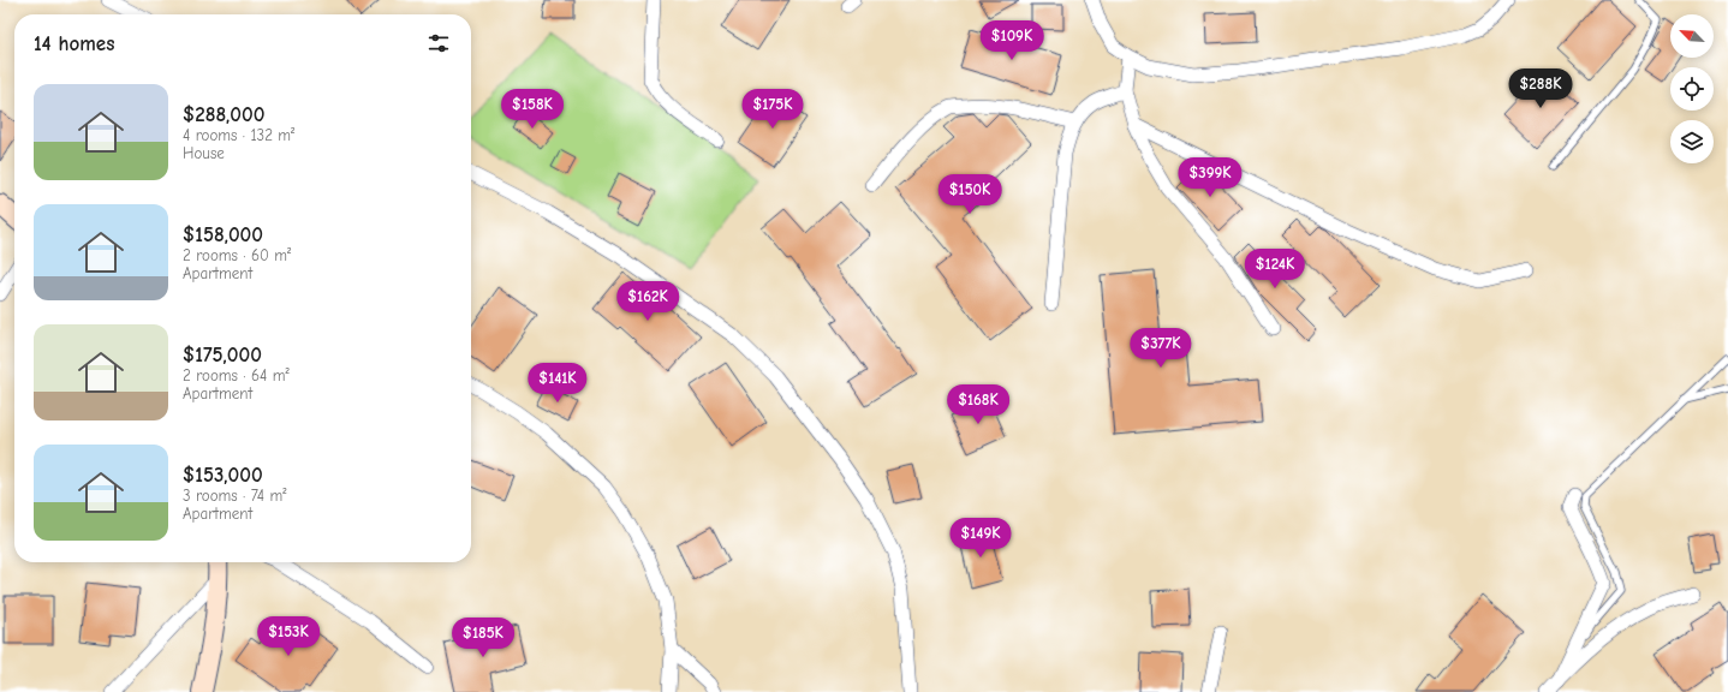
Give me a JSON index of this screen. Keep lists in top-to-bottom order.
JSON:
{
  "north": "top left",
  "page": {
    "heading": "14 homes",
    "price": [
      "$109K",
      "$288K",
      "$158K",
      "$175K",
      "$399K",
      "$150K",
      "$124K",
      "$162K",
      "$377K",
      "$141K",
      "$168K",
      "$149K",
      "$153K",
      "$185K"
    ],
    "list": [
      {
        "name": "$288,000",
        "note": "4 rooms · 132 m² · House"
      },
      {
        "name": "$158,000",
        "note": "2 rooms · 60 m² · Apartment"
      },
      {
        "name": "$175,000",
        "note": "2 rooms · 64 m² · Apartment"
      },
      {
        "name": "$153,000",
        "note": "3 rooms · 74 m² · Apartment"
      }
    ]
  }
}
